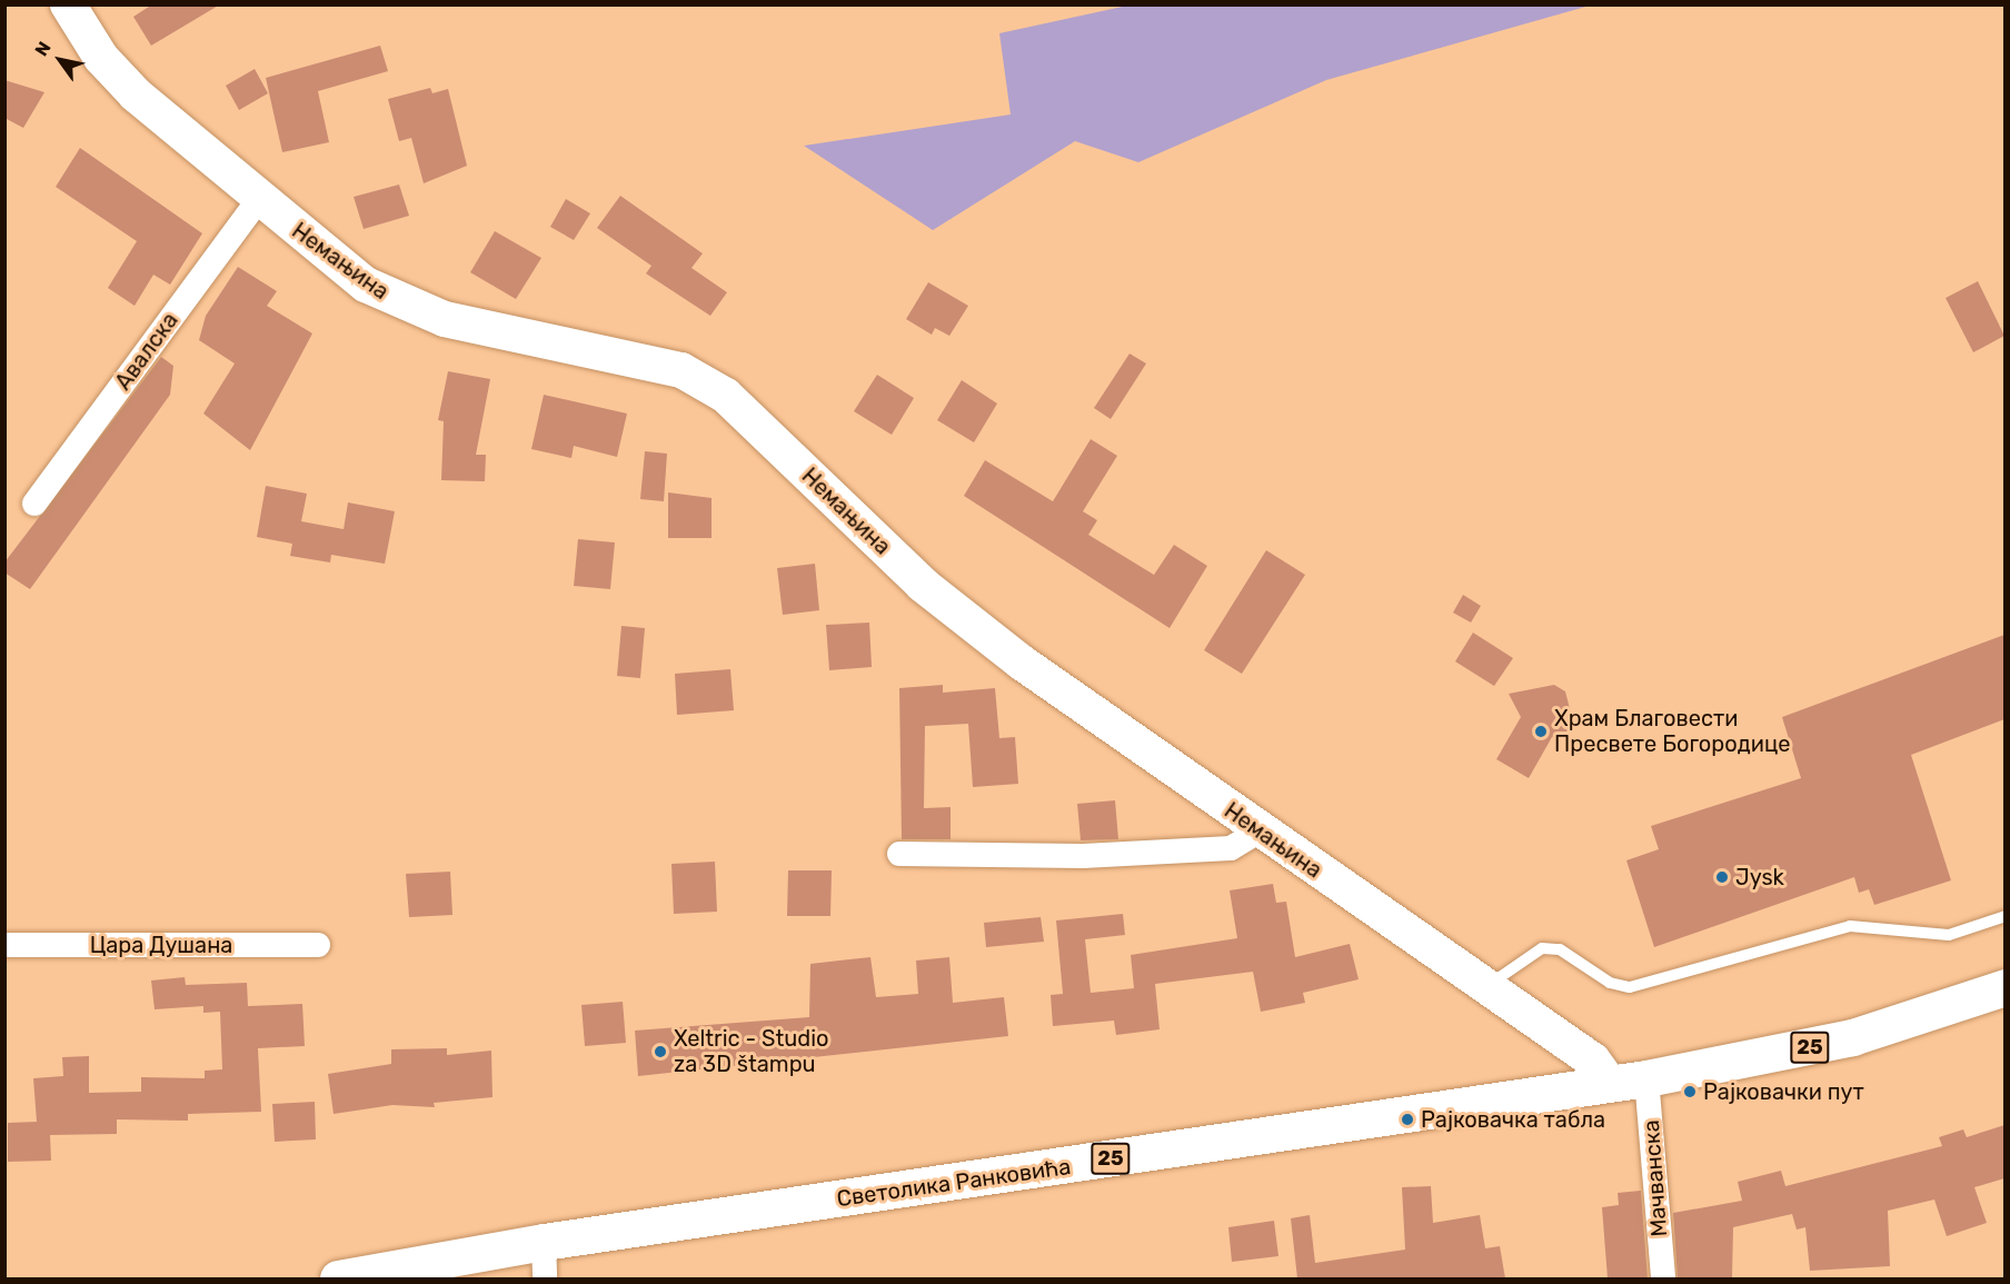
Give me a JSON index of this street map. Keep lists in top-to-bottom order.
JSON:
{
  "streets": {
    "main road": ["25", "Светолика Ранковића"],
    "street": [
      "Немањина",
      "Авалска",
      "Цара Душана",
      "Мачванска"
    ]
  },
  "crossings": [
    ["Немањина", "Авалска"],
    ["Немањина", "25"],
    ["Немањина", "Светолика Ранковића"],
    ["25", "Мачванска"],
    ["25", "Светолика Ранковића"]
  ],
  "places": [
    "Храм Благовести Пресвете Богородице",
    "Jysk",
    "Xeltric - Studio za 3D štampu",
    "Рајковачки пут",
    "Рајковачка табла"
  ],
  "north": "top left"
}
